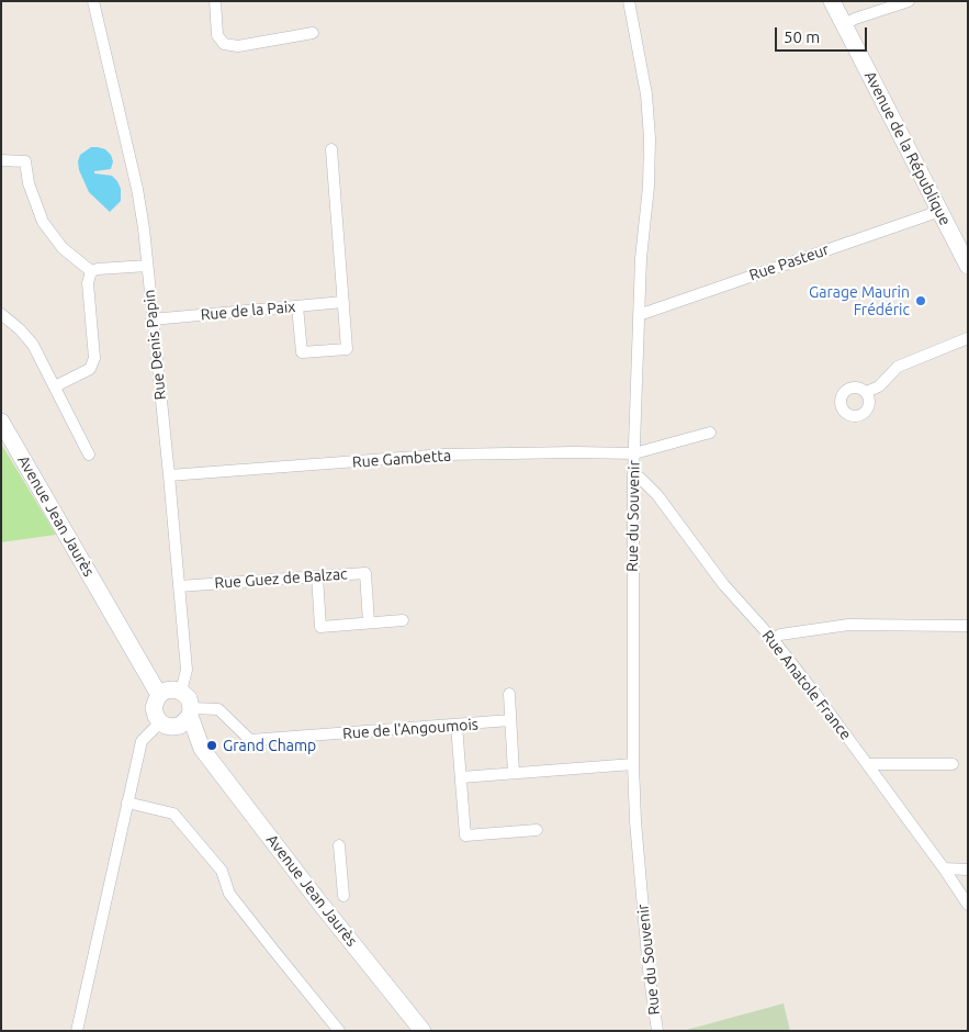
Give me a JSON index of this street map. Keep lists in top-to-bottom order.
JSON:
{
  "streets": {
    "main road": ["Avenue de la République", "Avenue Jean Jaurès"],
    "street": [
      "Rue Pasteur",
      "Rue de la Paix",
      "Rue Denis Papin",
      "Rue Gambetta",
      "Rue du Souvenir",
      "Rue Guez de Balzac",
      "Rue Anatole France",
      "Rue de l'Angoumois"
    ]
  },
  "crossings": [
    ["Avenue de la République", "Rue Pasteur"],
    ["Rue Pasteur", "Rue du Souvenir"],
    ["Rue de la Paix", "Rue Denis Papin"],
    ["Rue Denis Papin", "Rue Gambetta"],
    ["Rue Denis Papin", "Avenue Jean Jaurès"],
    ["Rue Denis Papin", "Rue Guez de Balzac"],
    ["Rue Denis Papin", "Rue de l'Angoumois"],
    ["Rue Gambetta", "Rue du Souvenir"],
    ["Avenue Jean Jaurès", "Rue de l'Angoumois"],
    ["Rue du Souvenir", "Rue Anatole France"]
  ],
  "places": ["Garage Maurin Frédéric", "Grand Champ"],
  "scale_bar": "50 m"
}
